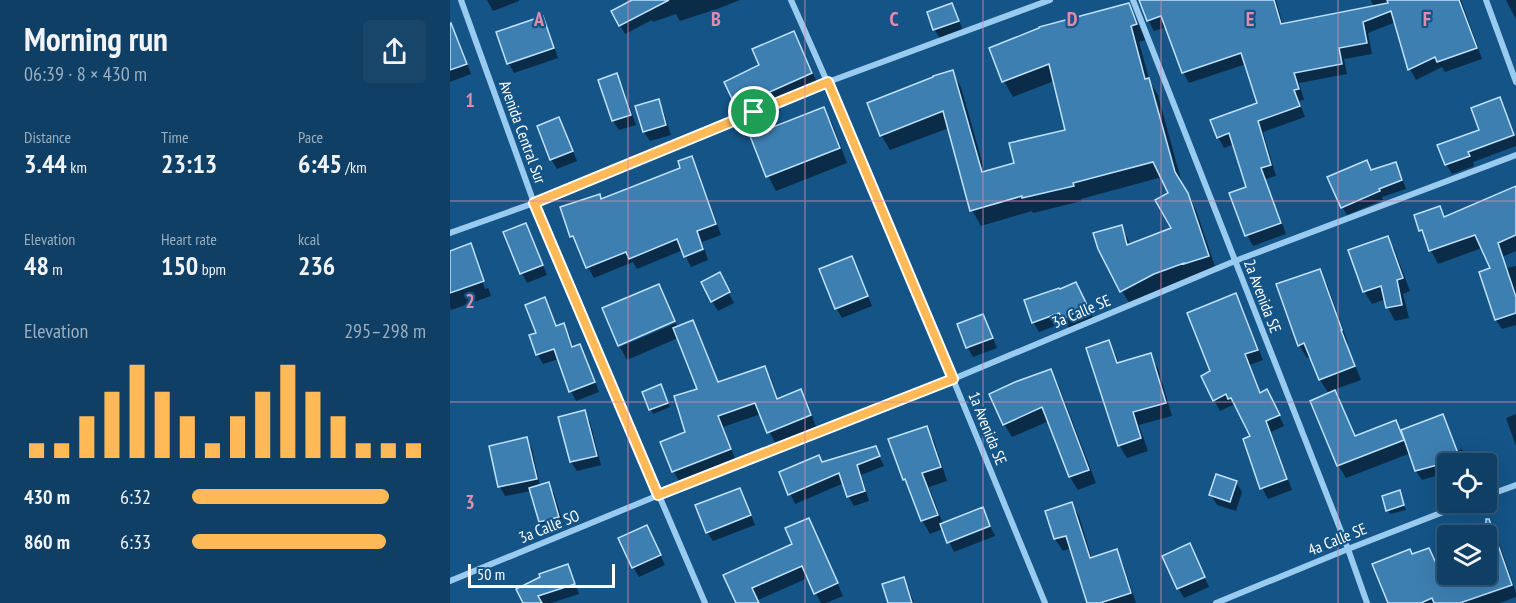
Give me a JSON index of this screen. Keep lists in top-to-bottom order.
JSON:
{
  "streets": {
    "street": [
      "Avenida Central Sur",
      "2a Avenida SE",
      "3a Calle SE",
      "1a Avenida SE",
      "3a Calle SO",
      "4a Calle SE"
    ]
  },
  "crossings": [
    ["Avenida Central Sur", "3a Calle SE"],
    ["Avenida Central Sur", "3a Calle SO"],
    ["2a Avenida SE", "3a Calle SE"],
    ["2a Avenida SE", "4a Calle SE"],
    ["3a Calle SE", "1a Avenida SE"],
    ["3a Calle SE", "3a Calle SO"]
  ],
  "scale_bar": "50 m",
  "page": {
    "heading": ["Morning run", "06:39 · 8 × 430 m"],
    "stats": [
      ["Distance", "3.44 km"],
      ["Time", "23:13"],
      ["Pace", "6:45 /km"],
      ["Elevation", "48 m"],
      ["Heart rate", "150 bpm"],
      ["kcal", "236"]
    ],
    "chart": ["Elevation", "295–298 m"],
    "list": [
      {
        "name": "430 m",
        "note": "6:32"
      },
      {
        "name": "860 m",
        "note": "6:33"
      }
    ],
    "scale": "50 m"
  },
  "grid": {
    "columns": [
      "A",
      "B",
      "C",
      "D",
      "E",
      "F"
    ],
    "rows": ["1", "2", "3"]
  }
}
